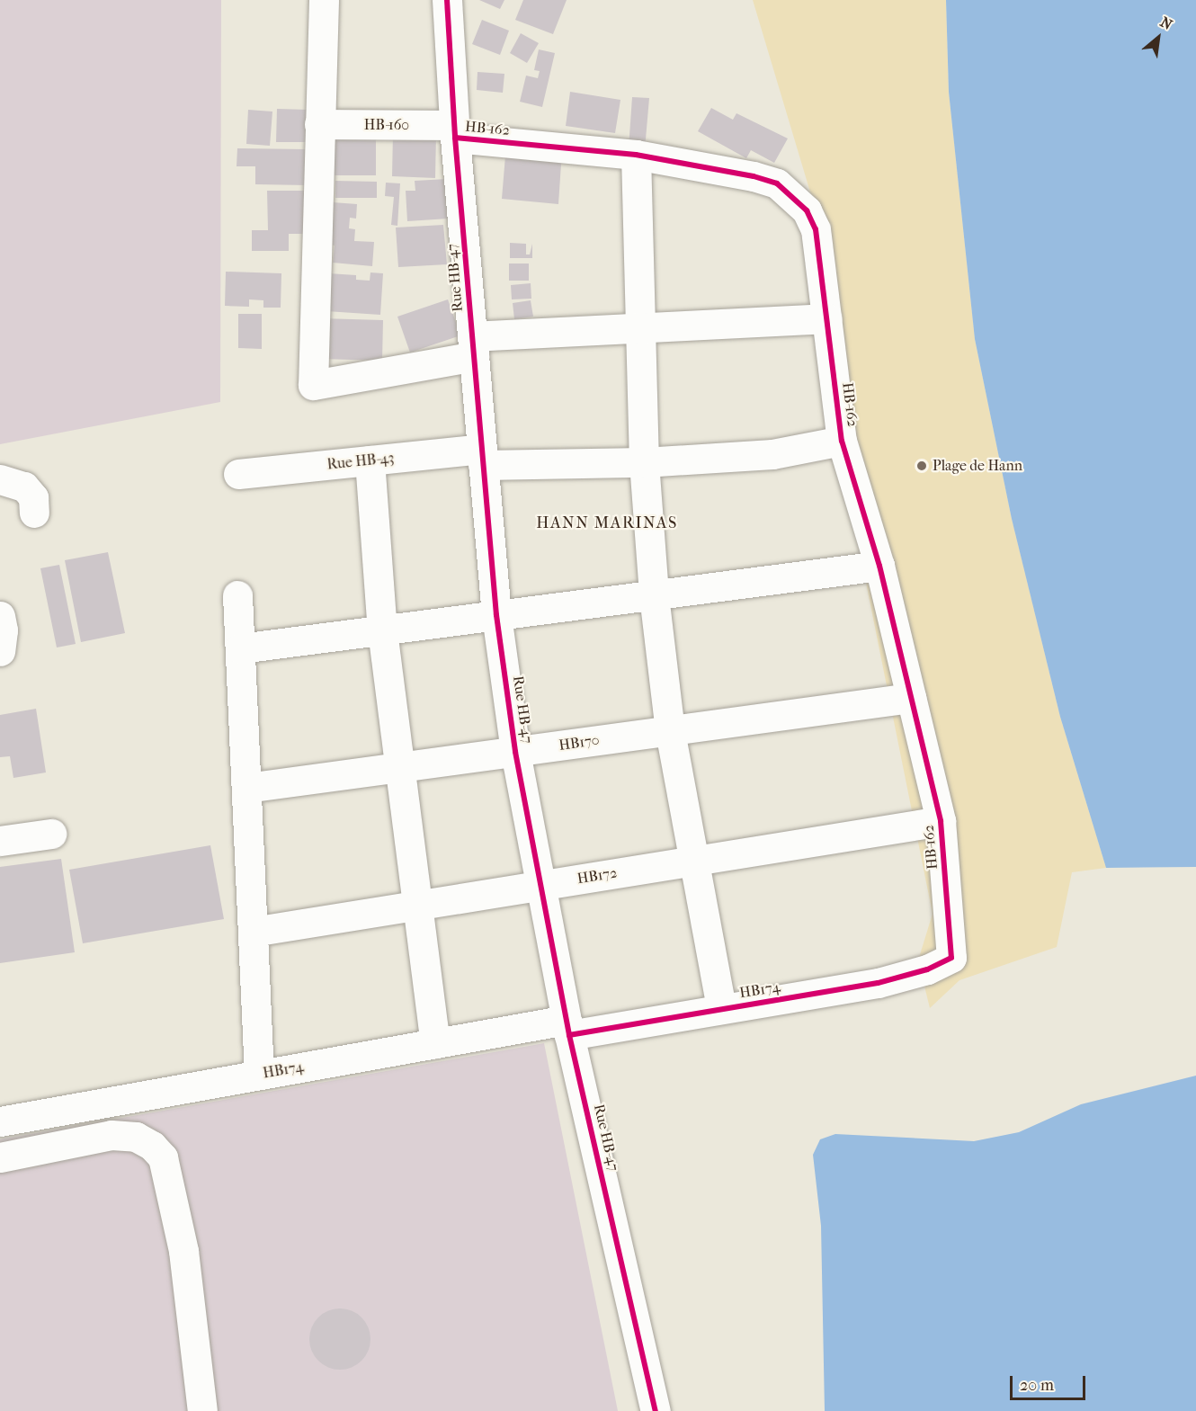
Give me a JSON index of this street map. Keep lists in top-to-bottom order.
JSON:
{
  "streets": {
    "street": [
      "HB-160",
      "HB-162",
      "Rue HB-47",
      "Rue HB-43",
      "HB170",
      "HB172",
      "HB174"
    ]
  },
  "crossings": [
    ["HB-160", "HB-162"],
    ["HB-160", "Rue HB-47"],
    ["HB-162", "Rue HB-47"],
    ["HB-162", "Rue HB-43"],
    ["HB-162", "HB170"],
    ["HB-162", "HB172"],
    ["HB-162", "HB174"],
    ["Rue HB-47", "Rue HB-43"],
    ["Rue HB-47", "HB170"],
    ["Rue HB-47", "HB172"],
    ["Rue HB-47", "HB174"]
  ],
  "districts": ["HANN MARINAS"],
  "places": ["Plage de Hann"],
  "scale_bar": "20 m",
  "north": "top right"
}
